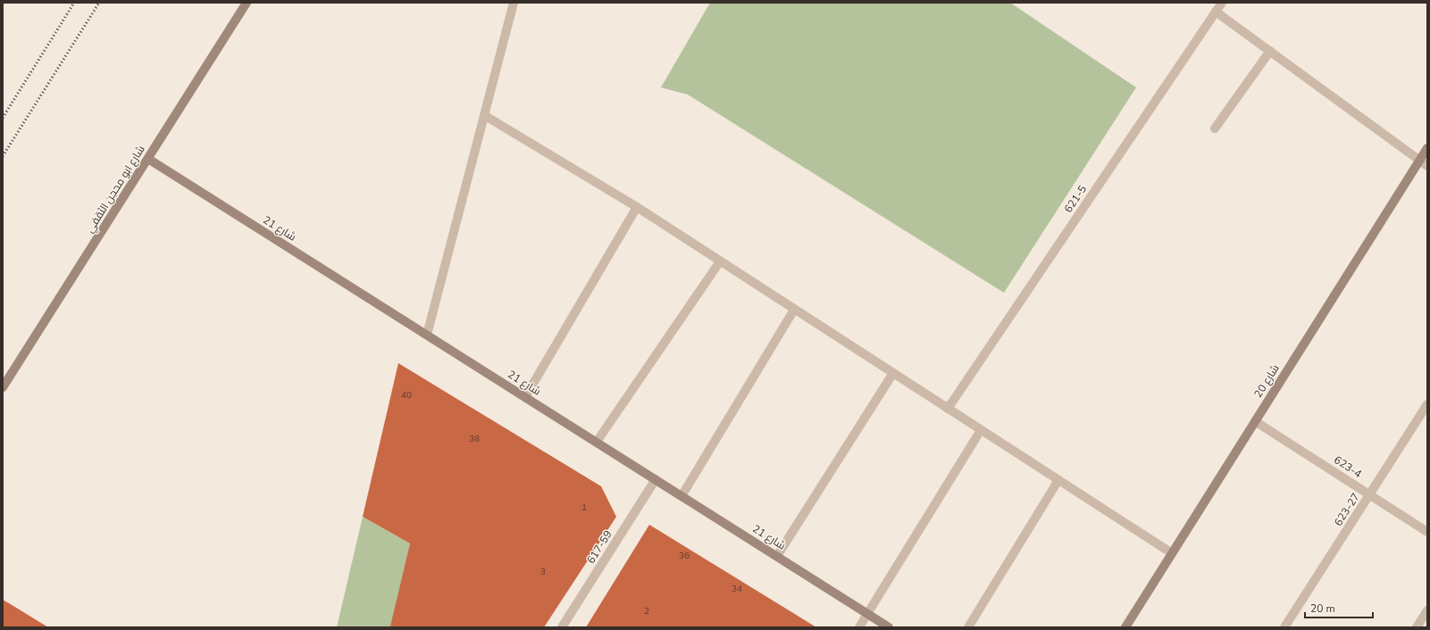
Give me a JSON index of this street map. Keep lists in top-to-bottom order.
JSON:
{
  "streets": {
    "street": [
      "شارع ابو محجن الثقفي",
      "621-5",
      "شارع 21",
      "شارع 20",
      "623-4",
      "623-27",
      "617-59"
    ]
  },
  "crossings": [
    ["شارع ابو محجن الثقفي", "شارع 21"],
    ["شارع 21", "617-59"],
    ["شارع 20", "623-4"],
    ["623-4", "623-27"]
  ],
  "house_numbers": [
    "40",
    "38",
    "1",
    "36",
    "3",
    "34",
    "2"
  ],
  "scale_bar": "20 m"
}
